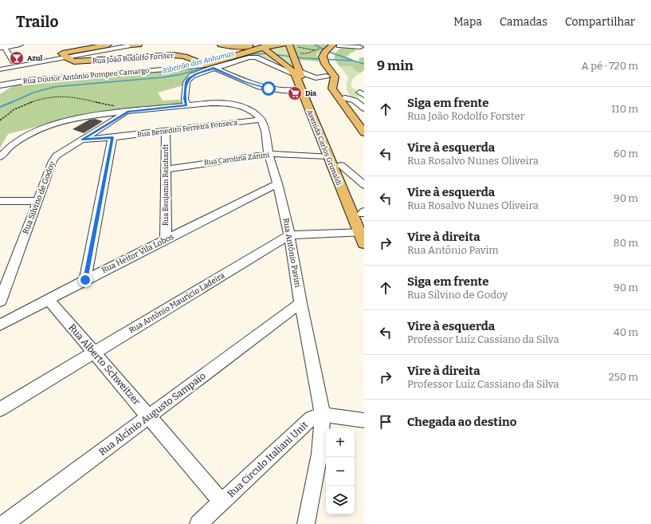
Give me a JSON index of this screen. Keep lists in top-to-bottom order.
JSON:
{
  "streets": {
    "main road": ["Rua João Rodolfo Forster", "Rua Doutor Antônio Pompeo Camargo", "Avenida Carlos Grimaldi"],
    "street": [
      "Rua Benedito Ferreira Fonseca",
      "Rua Carolina Zanini",
      "Rua Benjamin Reinhardt",
      "Rua Silvino de Godoy",
      "Rua Antônio Pavim",
      "Rua Heitor Vila Lobos",
      "Rua Antônio Maurício Ladeira",
      "Rua Alberto Schweitzer",
      "Rua Alcínio Augusto Sampaio",
      "Rua Circulo Italiani Unit"
    ]
  },
  "crossings": [
    ["Rua João Rodolfo Forster", "Rua Doutor Antônio Pompeo Camargo"],
    ["Rua Doutor Antônio Pompeo Camargo", "Avenida Carlos Grimaldi"],
    ["Rua Benedito Ferreira Fonseca", "Rua Benjamin Reinhardt"],
    ["Rua Benedito Ferreira Fonseca", "Rua Silvino de Godoy"],
    ["Rua Benedito Ferreira Fonseca", "Rua Antônio Pavim"],
    ["Avenida Carlos Grimaldi", "Rua Carolina Zanini"],
    ["Avenida Carlos Grimaldi", "Rua Antônio Maurício Ladeira"],
    ["Rua Carolina Zanini", "Rua Benjamin Reinhardt"],
    ["Rua Carolina Zanini", "Rua Antônio Pavim"],
    ["Rua Benjamin Reinhardt", "Rua Heitor Vila Lobos"],
    ["Rua Antônio Pavim", "Rua Heitor Vila Lobos"],
    ["Rua Antônio Pavim", "Rua Antônio Maurício Ladeira"],
    ["Rua Antônio Pavim", "Rua Alcínio Augusto Sampaio"],
    ["Rua Antônio Pavim", "Rua Circulo Italiani Unit"],
    ["Rua Heitor Vila Lobos", "Rua Alberto Schweitzer"],
    ["Rua Antônio Maurício Ladeira", "Rua Alberto Schweitzer"],
    ["Rua Alberto Schweitzer", "Rua Alcínio Augusto Sampaio"],
    ["Rua Alberto Schweitzer", "Rua Circulo Italiani Unit"]
  ],
  "water": ["Ribeirão das Anhumas"],
  "places": {
    "bar": ["Azul"],
    "supermarket": ["Dia"]
  },
  "page": {
    "header": "Trailo",
    "nav": ["Mapa", "Camadas", "Compartilhar"],
    "heading": ["9 min", "A pé · 720 m"],
    "list": [
      ["Siga em frente", "Rua João Rodolfo Forster", "110 m"],
      ["Vire à esquerda", "Rua Rosalvo Nunes Oliveira", "60 m"],
      ["Vire à esquerda", "Rua Rosalvo Nunes Oliveira", "90 m"],
      ["Vire à direita", "Rua Antônio Pavim", "80 m"],
      ["Siga em frente", "Rua Silvino de Godoy", "90 m"],
      ["Vire à esquerda", "Professor Luíz Cassiano da Silva", "40 m"],
      ["Vire à direita", "Professor Luíz Cassiano da Silva", "250 m"],
      "Chegada ao destino"
    ],
    "map_buttons": ["+", "−"]
  }
}
